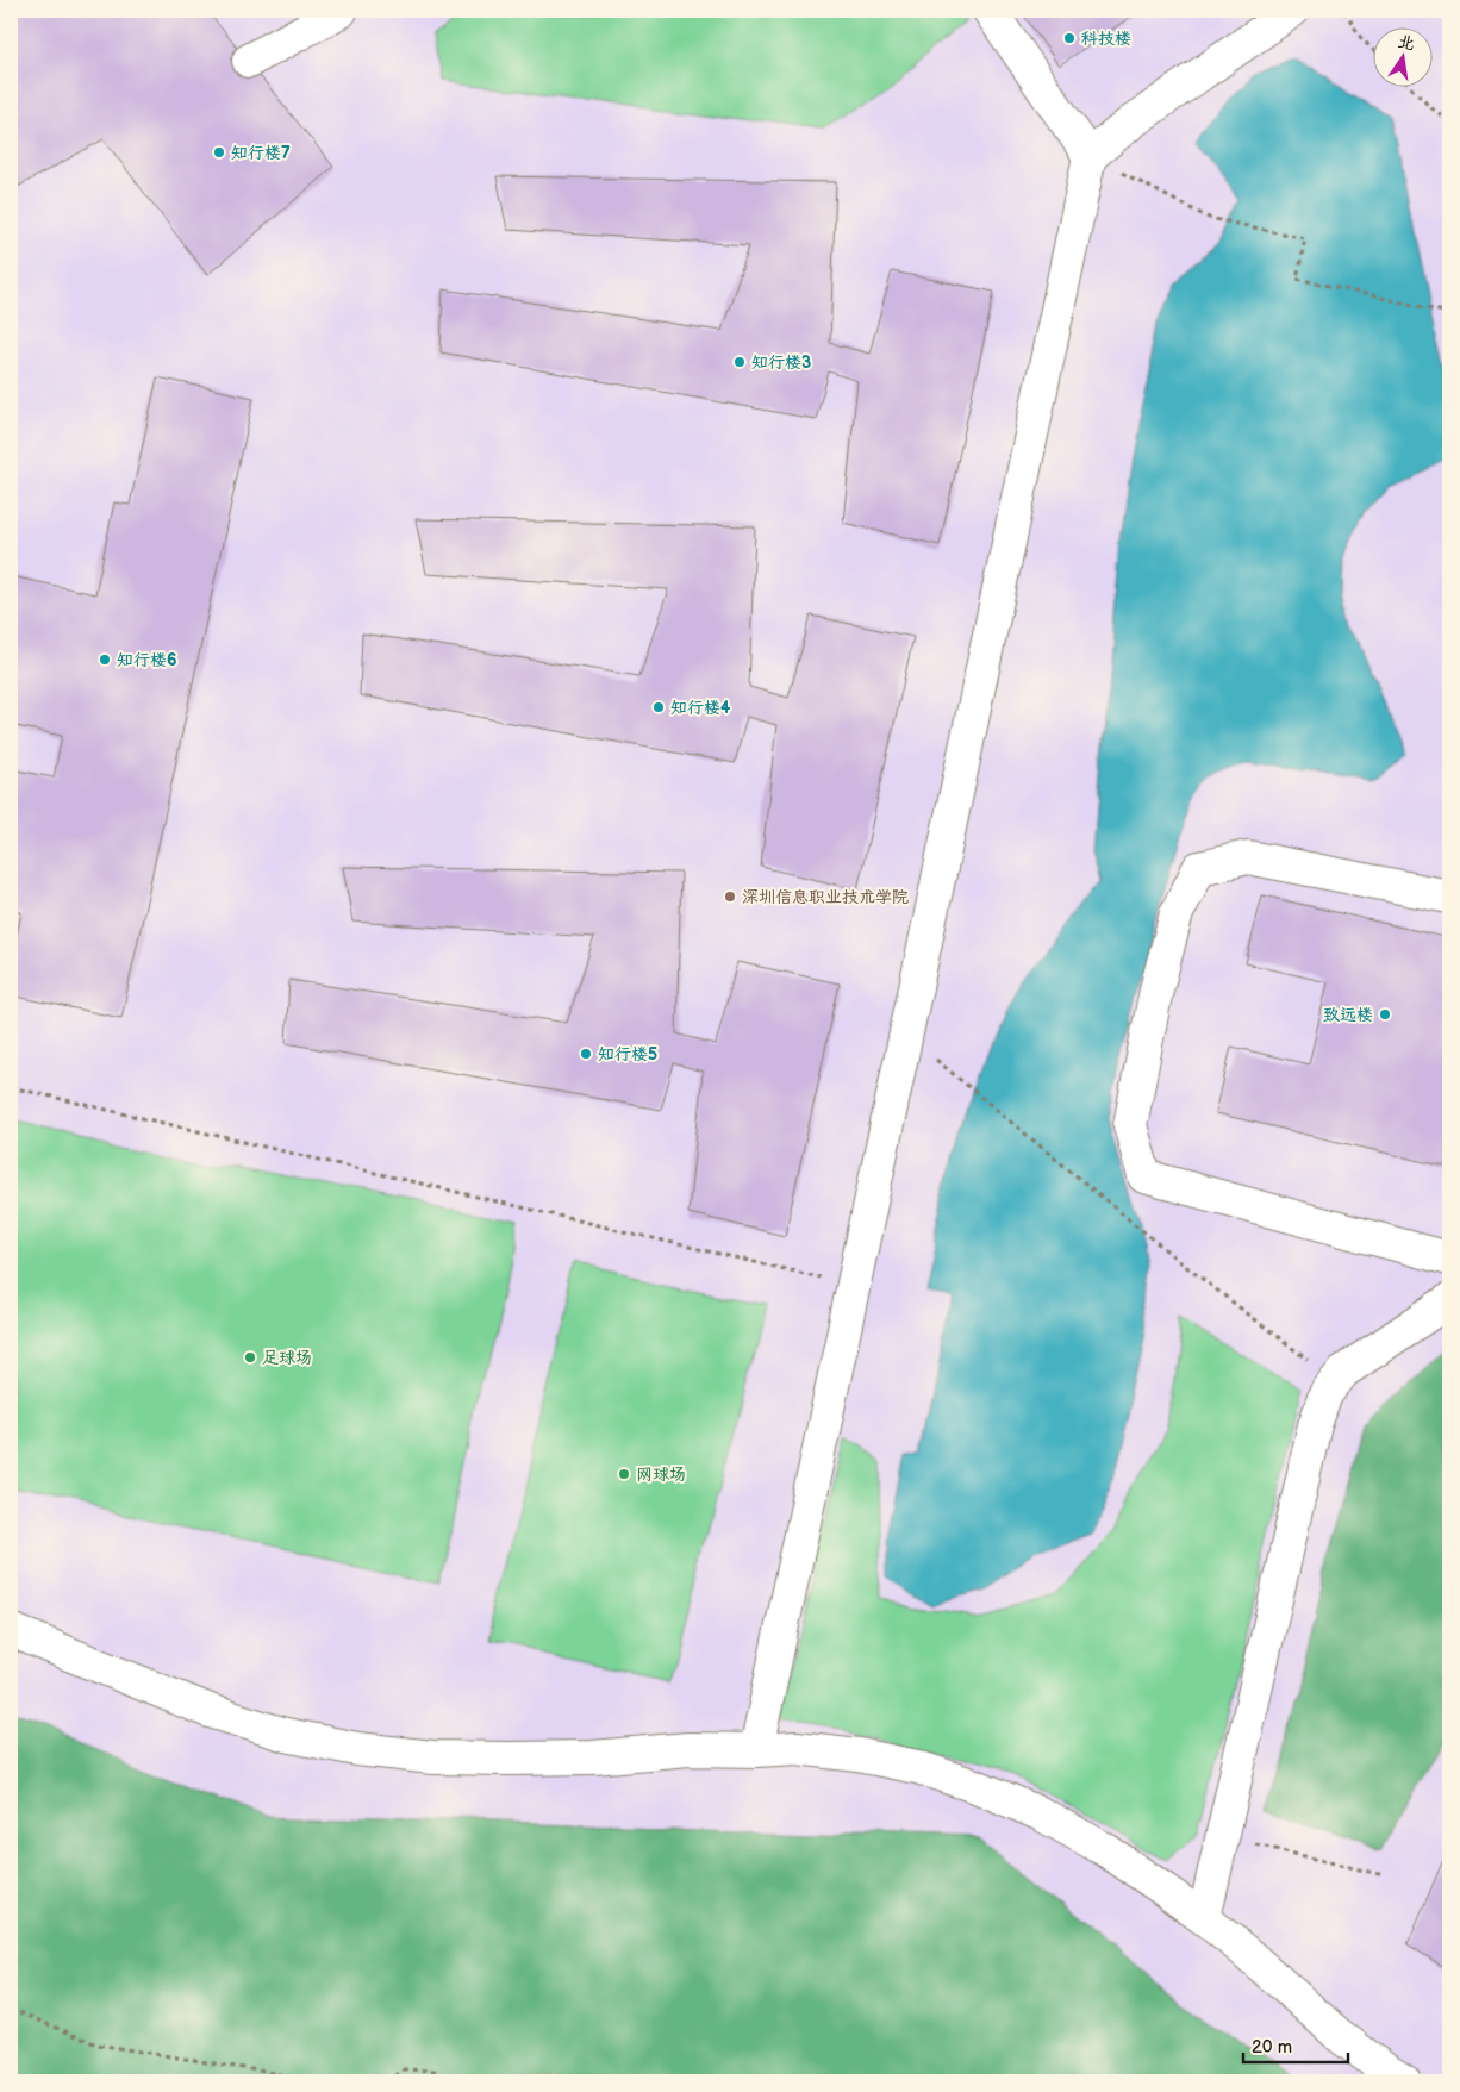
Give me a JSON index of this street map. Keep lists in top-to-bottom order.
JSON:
{
  "places": [
    "科技楼",
    "知行楼7",
    "知行楼3",
    "知行楼6",
    "知行楼4",
    "深圳信息职业技术学院",
    "致远楼",
    "知行楼5",
    "足球场",
    "网球场"
  ],
  "scale_bar": "20 m",
  "north": "top"
}
